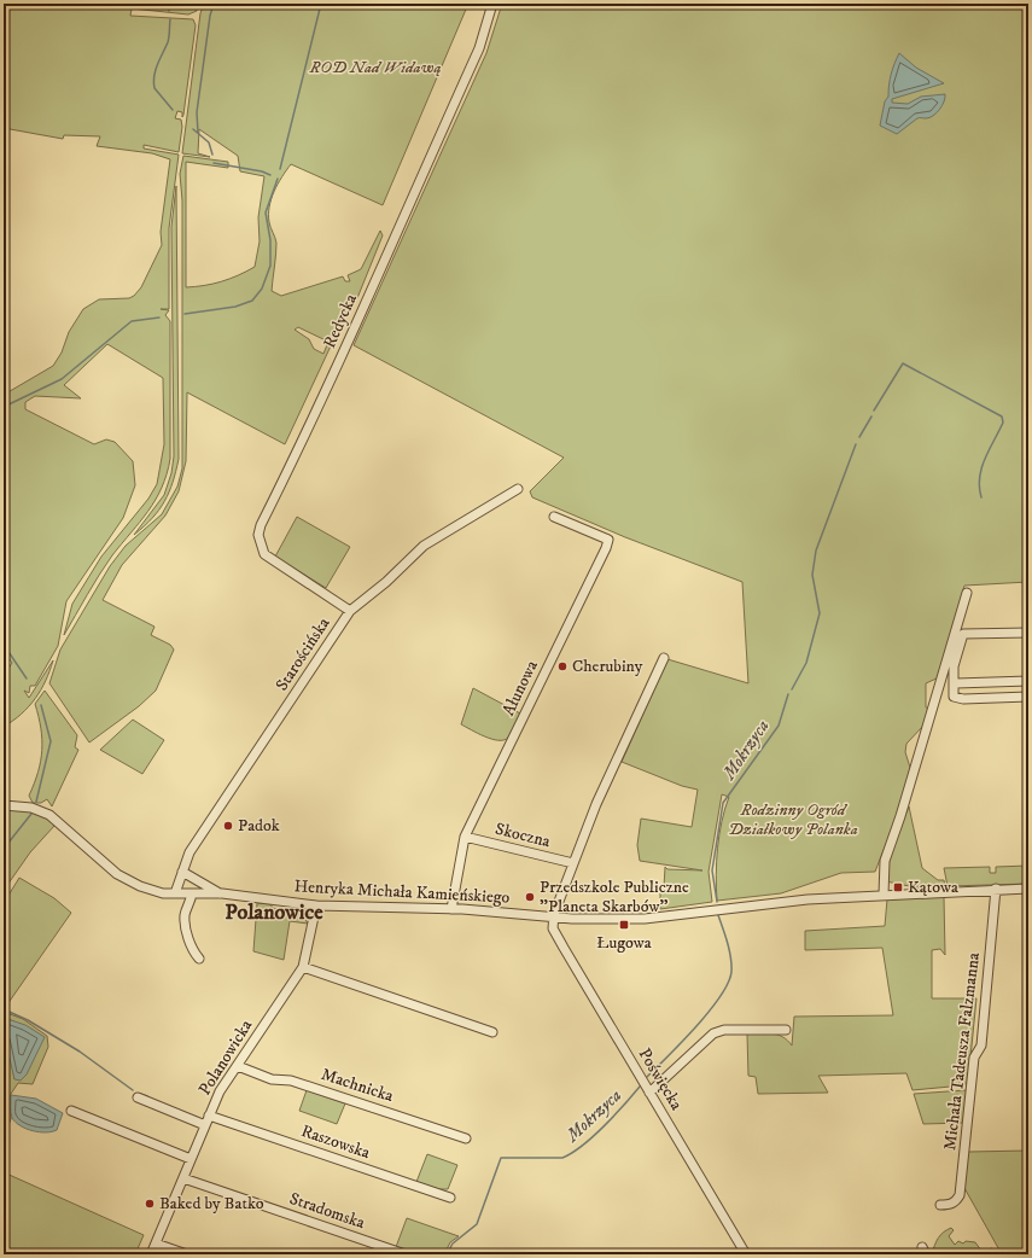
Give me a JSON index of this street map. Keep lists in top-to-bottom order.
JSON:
{
  "streets": {
    "street": [
      "Redycka",
      "Starościńska",
      "Ałunowa",
      "Skoczna",
      "Henryka Michała Kamieńskiego",
      "Michała Tadeusza Falzmanna",
      "Polanowicka",
      "Poświęcka",
      "Machnicka",
      "Raszowska",
      "Stradomska"
    ]
  },
  "crossings": [
    ["Redycka", "Starościńska"],
    ["Starościńska", "Henryka Michała Kamieńskiego"],
    ["Ałunowa", "Skoczna"],
    ["Ałunowa", "Henryka Michała Kamieńskiego"],
    ["Henryka Michała Kamieńskiego", "Michała Tadeusza Falzmanna"],
    ["Henryka Michała Kamieńskiego", "Polanowicka"],
    ["Henryka Michała Kamieńskiego", "Poświęcka"],
    ["Polanowicka", "Machnicka"],
    ["Polanowicka", "Raszowska"],
    ["Polanowicka", "Stradomska"]
  ],
  "districts": ["Polanowice"],
  "water": ["Mokrzyca"],
  "parks": ["ROD Nad Widawą", "Rodzinny Ogród Działkowy Polanka"],
  "places": {
    "other": [
      "Cherubiny",
      "Padok",
      "Przedszkole Publiczne \"Planeta Skarbów\"",
      "Baked by Batko"
    ],
    "transit": ["Kątowa", "Ługowa"]
  }
}
